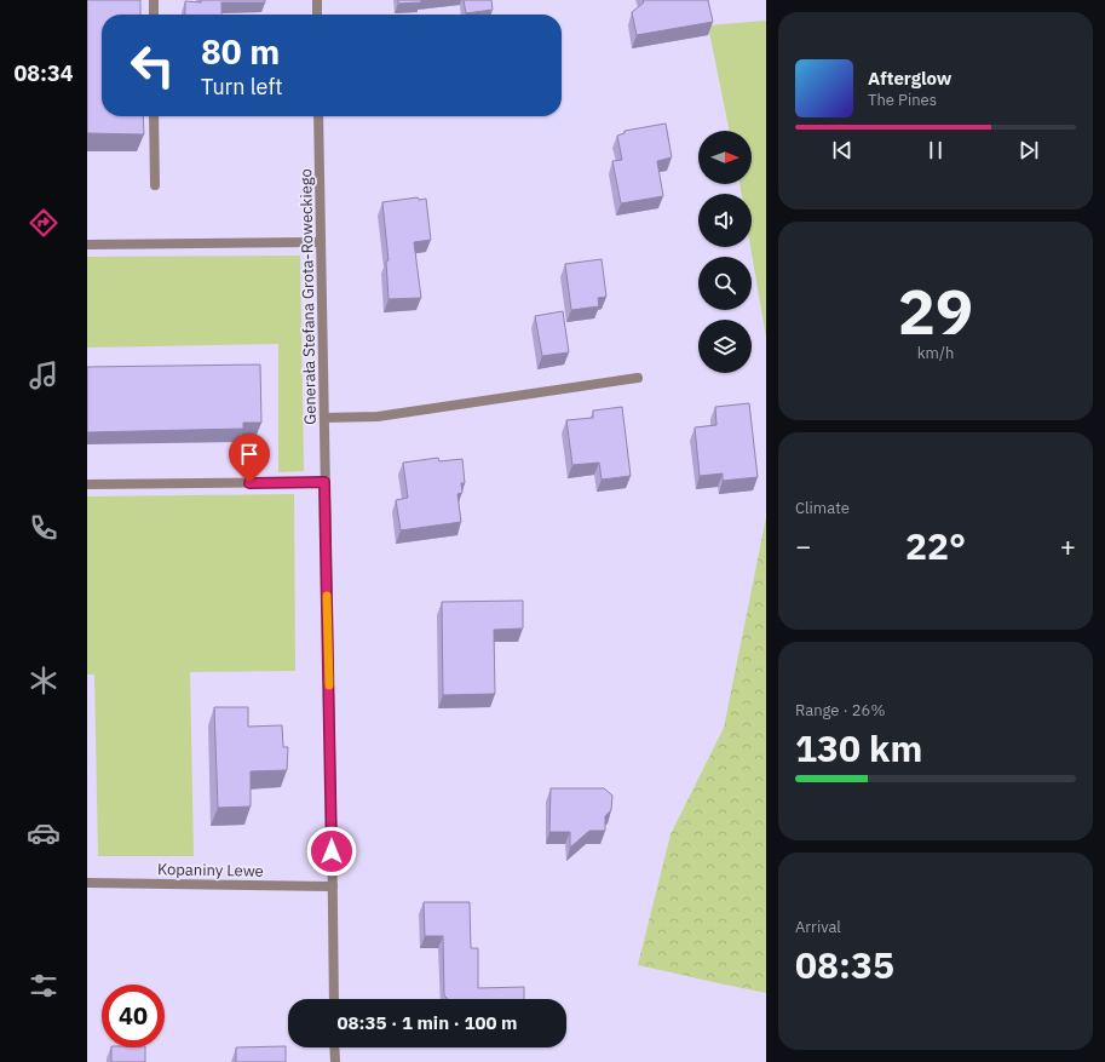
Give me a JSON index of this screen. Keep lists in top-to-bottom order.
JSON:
{
  "streets": {
    "street": ["Generała Stefana Grota-Roweckiego", "Kopaniny Lewe"]
  },
  "crossings": [
    ["Generała Stefana Grota-Roweckiego", "Kopaniny Lewe"]
  ],
  "north": "right",
  "page": {
    "tabs": "08:34",
    "turn": ["80 m", "Turn left"],
    "song": ["Afterglow", "The Pines"],
    "tile": [
      ["29", "km/h"],
      "Climate",
      ["Range · 26%", "130 km"],
      ["Arrival", "08:35"]
    ],
    "heat": ["−", "22°", "+"],
    "limit": "40",
    "trip": "08:35 · 1 min · 100 m"
  }
}
